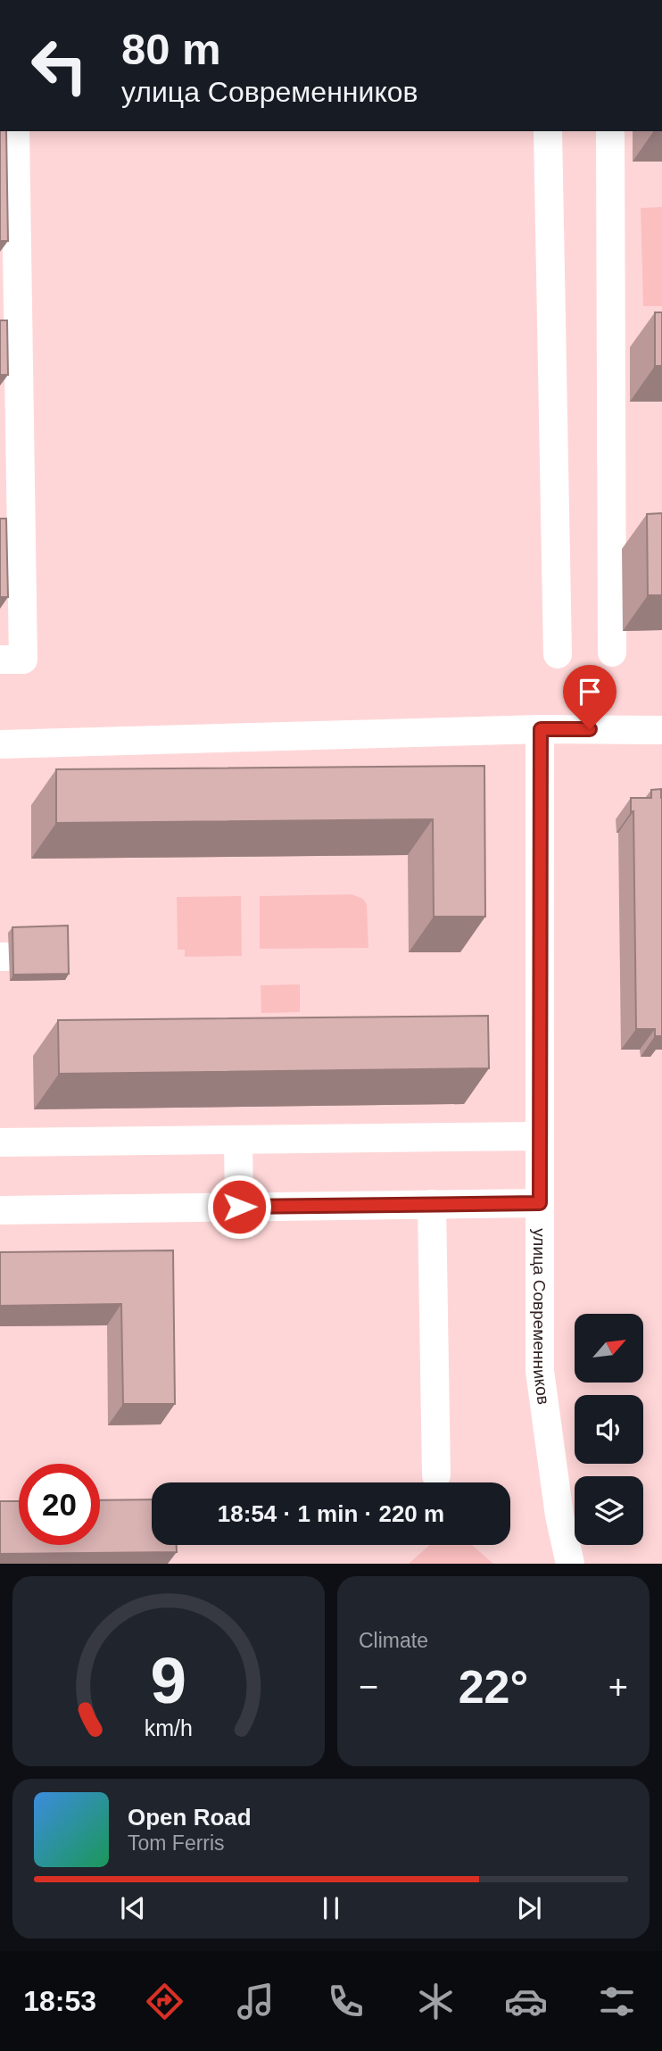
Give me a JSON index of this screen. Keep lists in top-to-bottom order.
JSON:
{
  "streets": {
    "street": ["улица Современников"]
  },
  "north": "top right",
  "page": {
    "turn": ["80 m", "улица Современников"],
    "limit": "20",
    "trip": "18:54 · 1 min · 220 m",
    "tile": "Climate",
    "heat": ["−", "22°", "+"],
    "song": ["Open Road", "Tom Ferris"],
    "tabs": "18:53",
    "gauge": ["9", "km/h"]
  }
}
